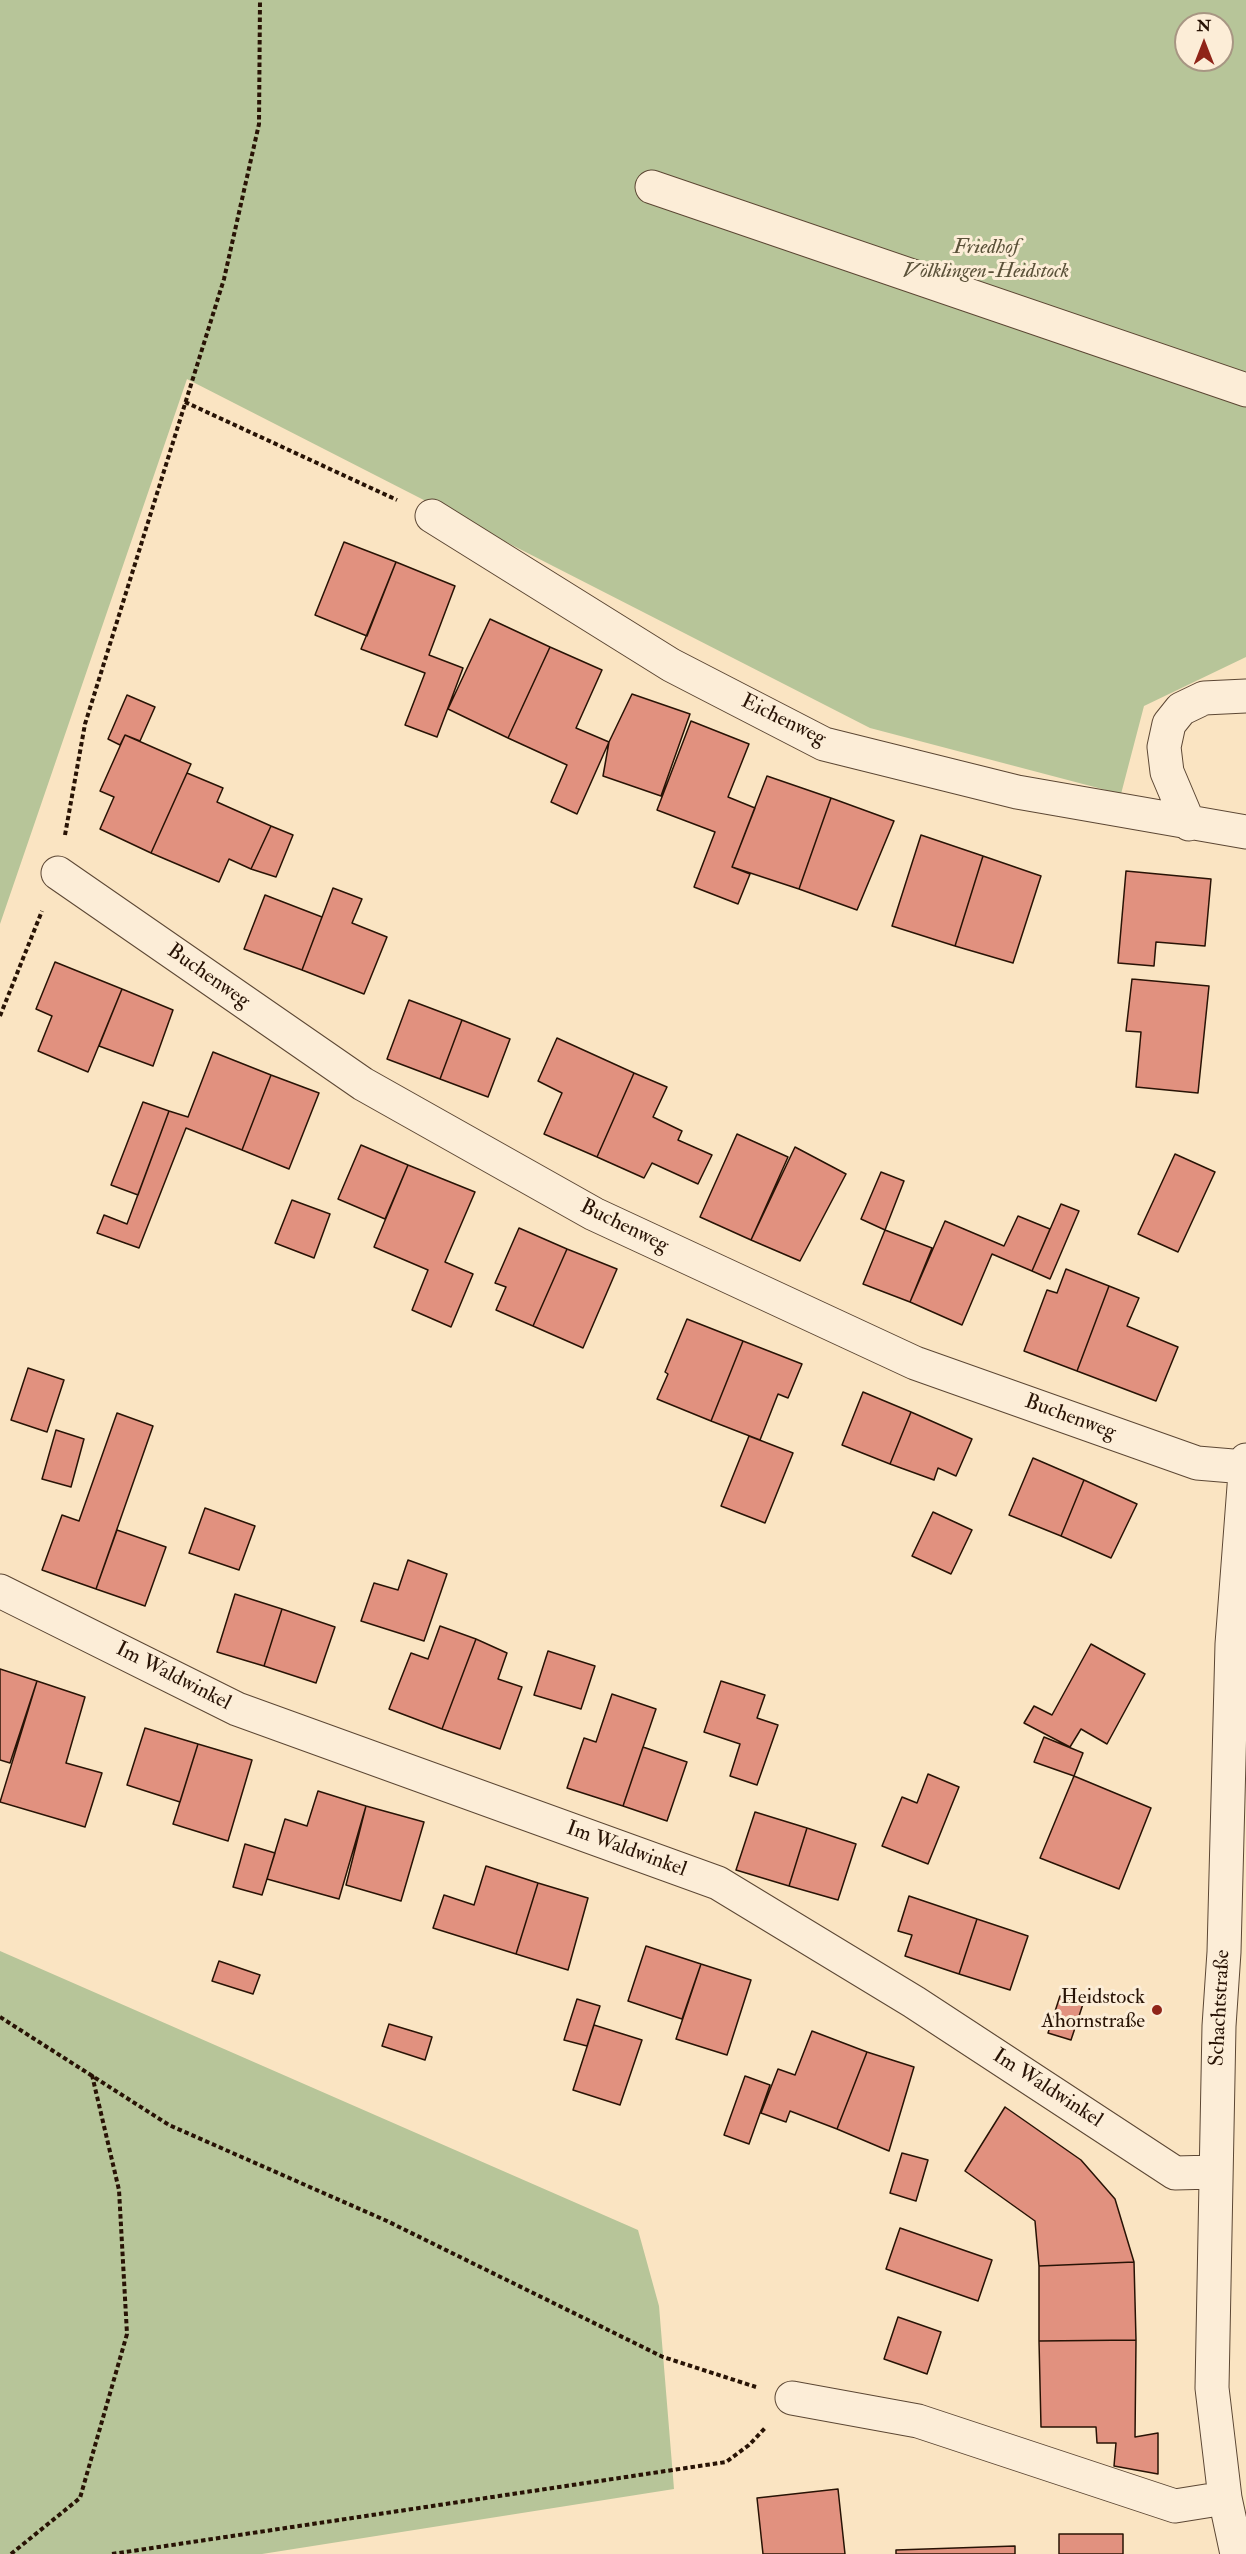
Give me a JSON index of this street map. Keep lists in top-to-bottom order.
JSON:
{
  "streets": {
    "street": [
      "Eichenweg",
      "Buchenweg",
      "Im Waldwinkel",
      "Schachtstraße"
    ]
  },
  "crossings": [
    ["Buchenweg", "Schachtstraße"],
    ["Im Waldwinkel", "Schachtstraße"]
  ],
  "parks": ["Friedhof Völklingen-Heidstock"],
  "places": ["Heidstock Ahornstraße"],
  "north": "top"
}
